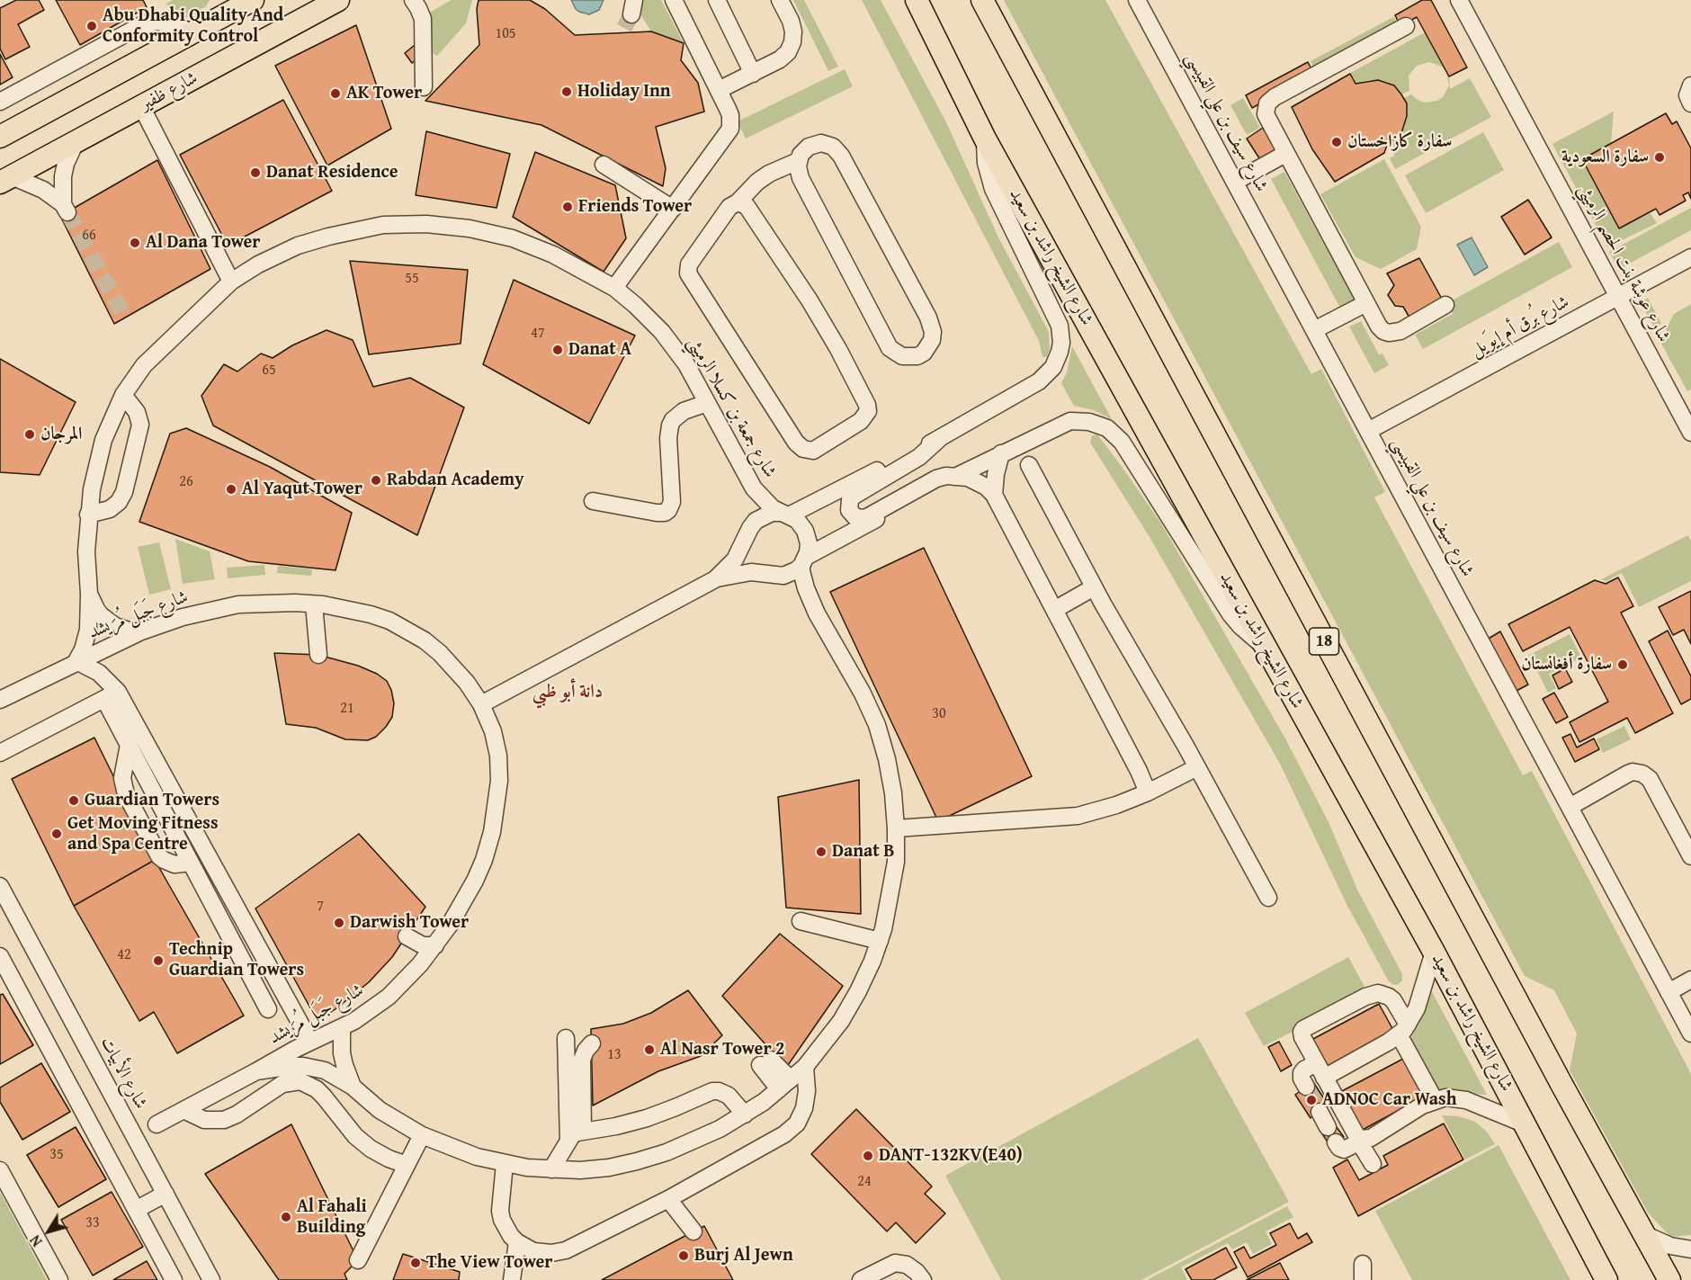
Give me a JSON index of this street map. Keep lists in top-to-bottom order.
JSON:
{
  "streets": {
    "main road": ["شارع ظفير", "شارع الشيخ راشد بن سعيد", "18"],
    "street": [
      "شارع سيف بن علي القبيسي",
      "شارع عوشة بنت الحصم الرميثي",
      "شارع بُرق أم إيوَيل",
      "شارع جمعة بن كسلا الرميثي",
      "شارع جَبَل مُرَيشد",
      "شارع الأبيات"
    ]
  },
  "crossings": [
    ["شارع سيف بن علي القبيسي", "شارع بُرق أم إيوَيل"],
    ["شارع عوشة بنت الحصم الرميثي", "شارع بُرق أم إيوَيل"],
    ["شارع جمعة بن كسلا الرميثي", "شارع جَبَل مُرَيشد"]
  ],
  "districts": ["دانة أبو ظبي"],
  "places": [
    "Abu Dhabi Quality And Conformity Control",
    "Holiday Inn",
    "AK Tower",
    "سفارة كازاخستان",
    "سفارة السعودية",
    "Danat Residence",
    "Friends Tower",
    "Al Dana Tower",
    "Danat A",
    "المرجان",
    "Rabdan Academy",
    "Al Yaqut Tower",
    "سفارة أفغانستان",
    "Guardian Towers",
    "Get Moving Fitness and Spa Centre",
    "Danat B",
    "Darwish Tower",
    "Technip Guardian Towers",
    "Al Nasr Tower 2",
    "ADNOC Car Wash",
    "DANT-132KV(E40)",
    "Al Fahali Building",
    "Burj Al Jewn",
    "The View Tower"
  ],
  "house_numbers": [
    "105",
    "66",
    "55",
    "47",
    "65",
    "26",
    "21",
    "30",
    "7",
    "42",
    "13",
    "35",
    "24",
    "33"
  ],
  "north": "bottom left"
}
